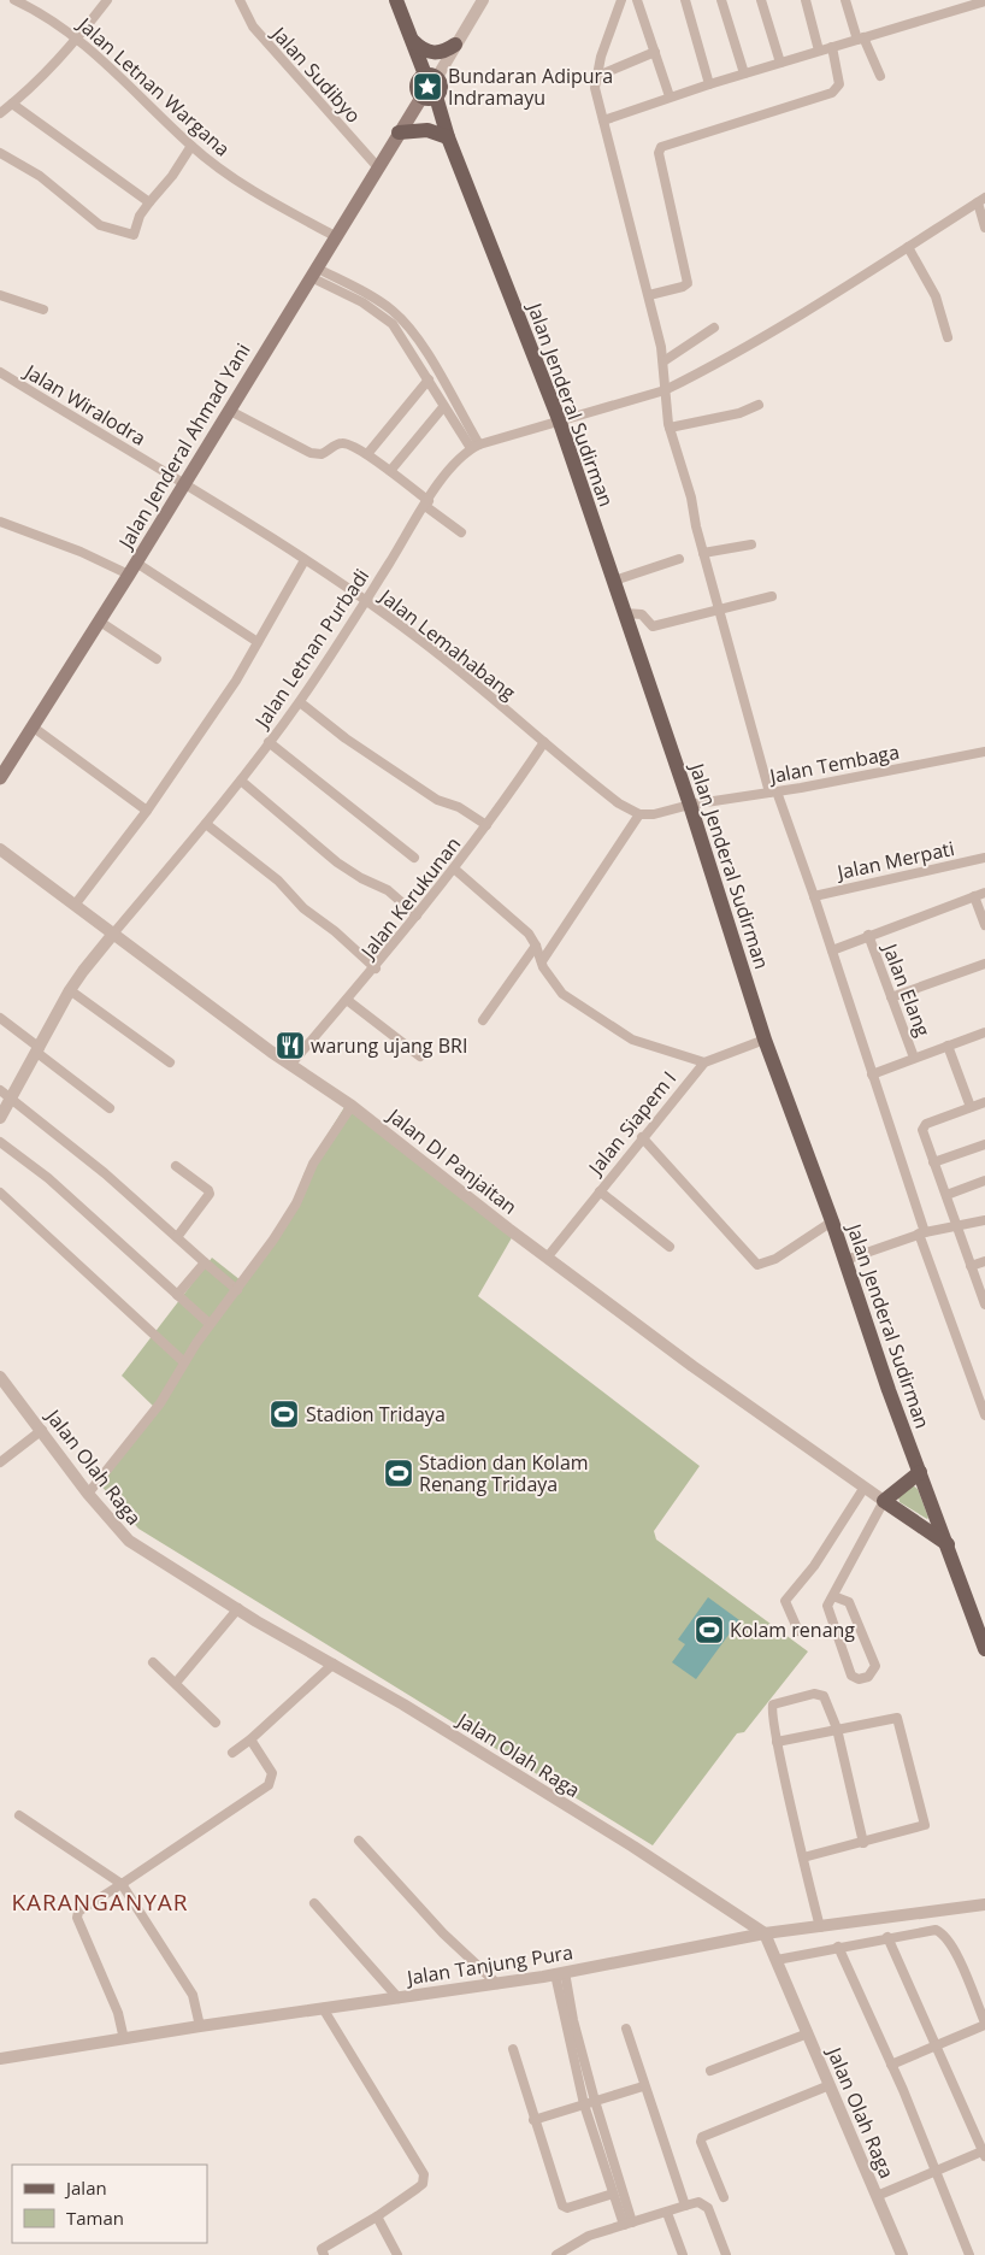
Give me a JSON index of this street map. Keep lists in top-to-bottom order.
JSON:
{
  "streets": {
    "main road": ["Jalan Jenderal Sudirman", "Jalan Jenderal Ahmad Yani"],
    "street": [
      "Jalan Sudibyo",
      "Jalan Letnan Wargana",
      "Jalan Wiralodra",
      "Jalan Lemahabang",
      "Jalan Letnan Purbadi",
      "Jalan Tembaga",
      "Jalan Merpati",
      "Jalan Kerukunan",
      "Jalan Elang",
      "Jalan Siapem I",
      "Jalan DI Panjaitan",
      "Jalan Olah Raga",
      "Jalan Tanjung Pura"
    ]
  },
  "crossings": [
    ["Jalan Sudibyo", "Jalan Jenderal Ahmad Yani"],
    ["Jalan Letnan Wargana", "Jalan Jenderal Ahmad Yani"],
    ["Jalan Wiralodra", "Jalan Jenderal Ahmad Yani"],
    ["Jalan Wiralodra", "Jalan Lemahabang"],
    ["Jalan Jenderal Sudirman", "Jalan Jenderal Ahmad Yani"],
    ["Jalan Jenderal Sudirman", "Jalan Letnan Purbadi"],
    ["Jalan Jenderal Sudirman", "Jalan Tembaga"],
    ["Jalan Jenderal Ahmad Yani", "Jalan Lemahabang"],
    ["Jalan Lemahabang", "Jalan Letnan Purbadi"],
    ["Jalan Lemahabang", "Jalan Kerukunan"],
    ["Jalan Letnan Purbadi", "Jalan DI Panjaitan"],
    ["Jalan Kerukunan", "Jalan DI Panjaitan"],
    ["Jalan Siapem I", "Jalan DI Panjaitan"],
    ["Jalan Olah Raga", "Jalan Tanjung Pura"]
  ],
  "districts": ["KARANGANYAR"],
  "places": {
    "place": ["Bundaran Adipura Indramayu"],
    "restaurant": ["warung ujang BRI"],
    "sports": ["Stadion Tridaya", "Stadion dan Kolam Renang Tridaya", "Kolam renang"]
  },
  "legend": ["Jalan", "Taman"]
}
